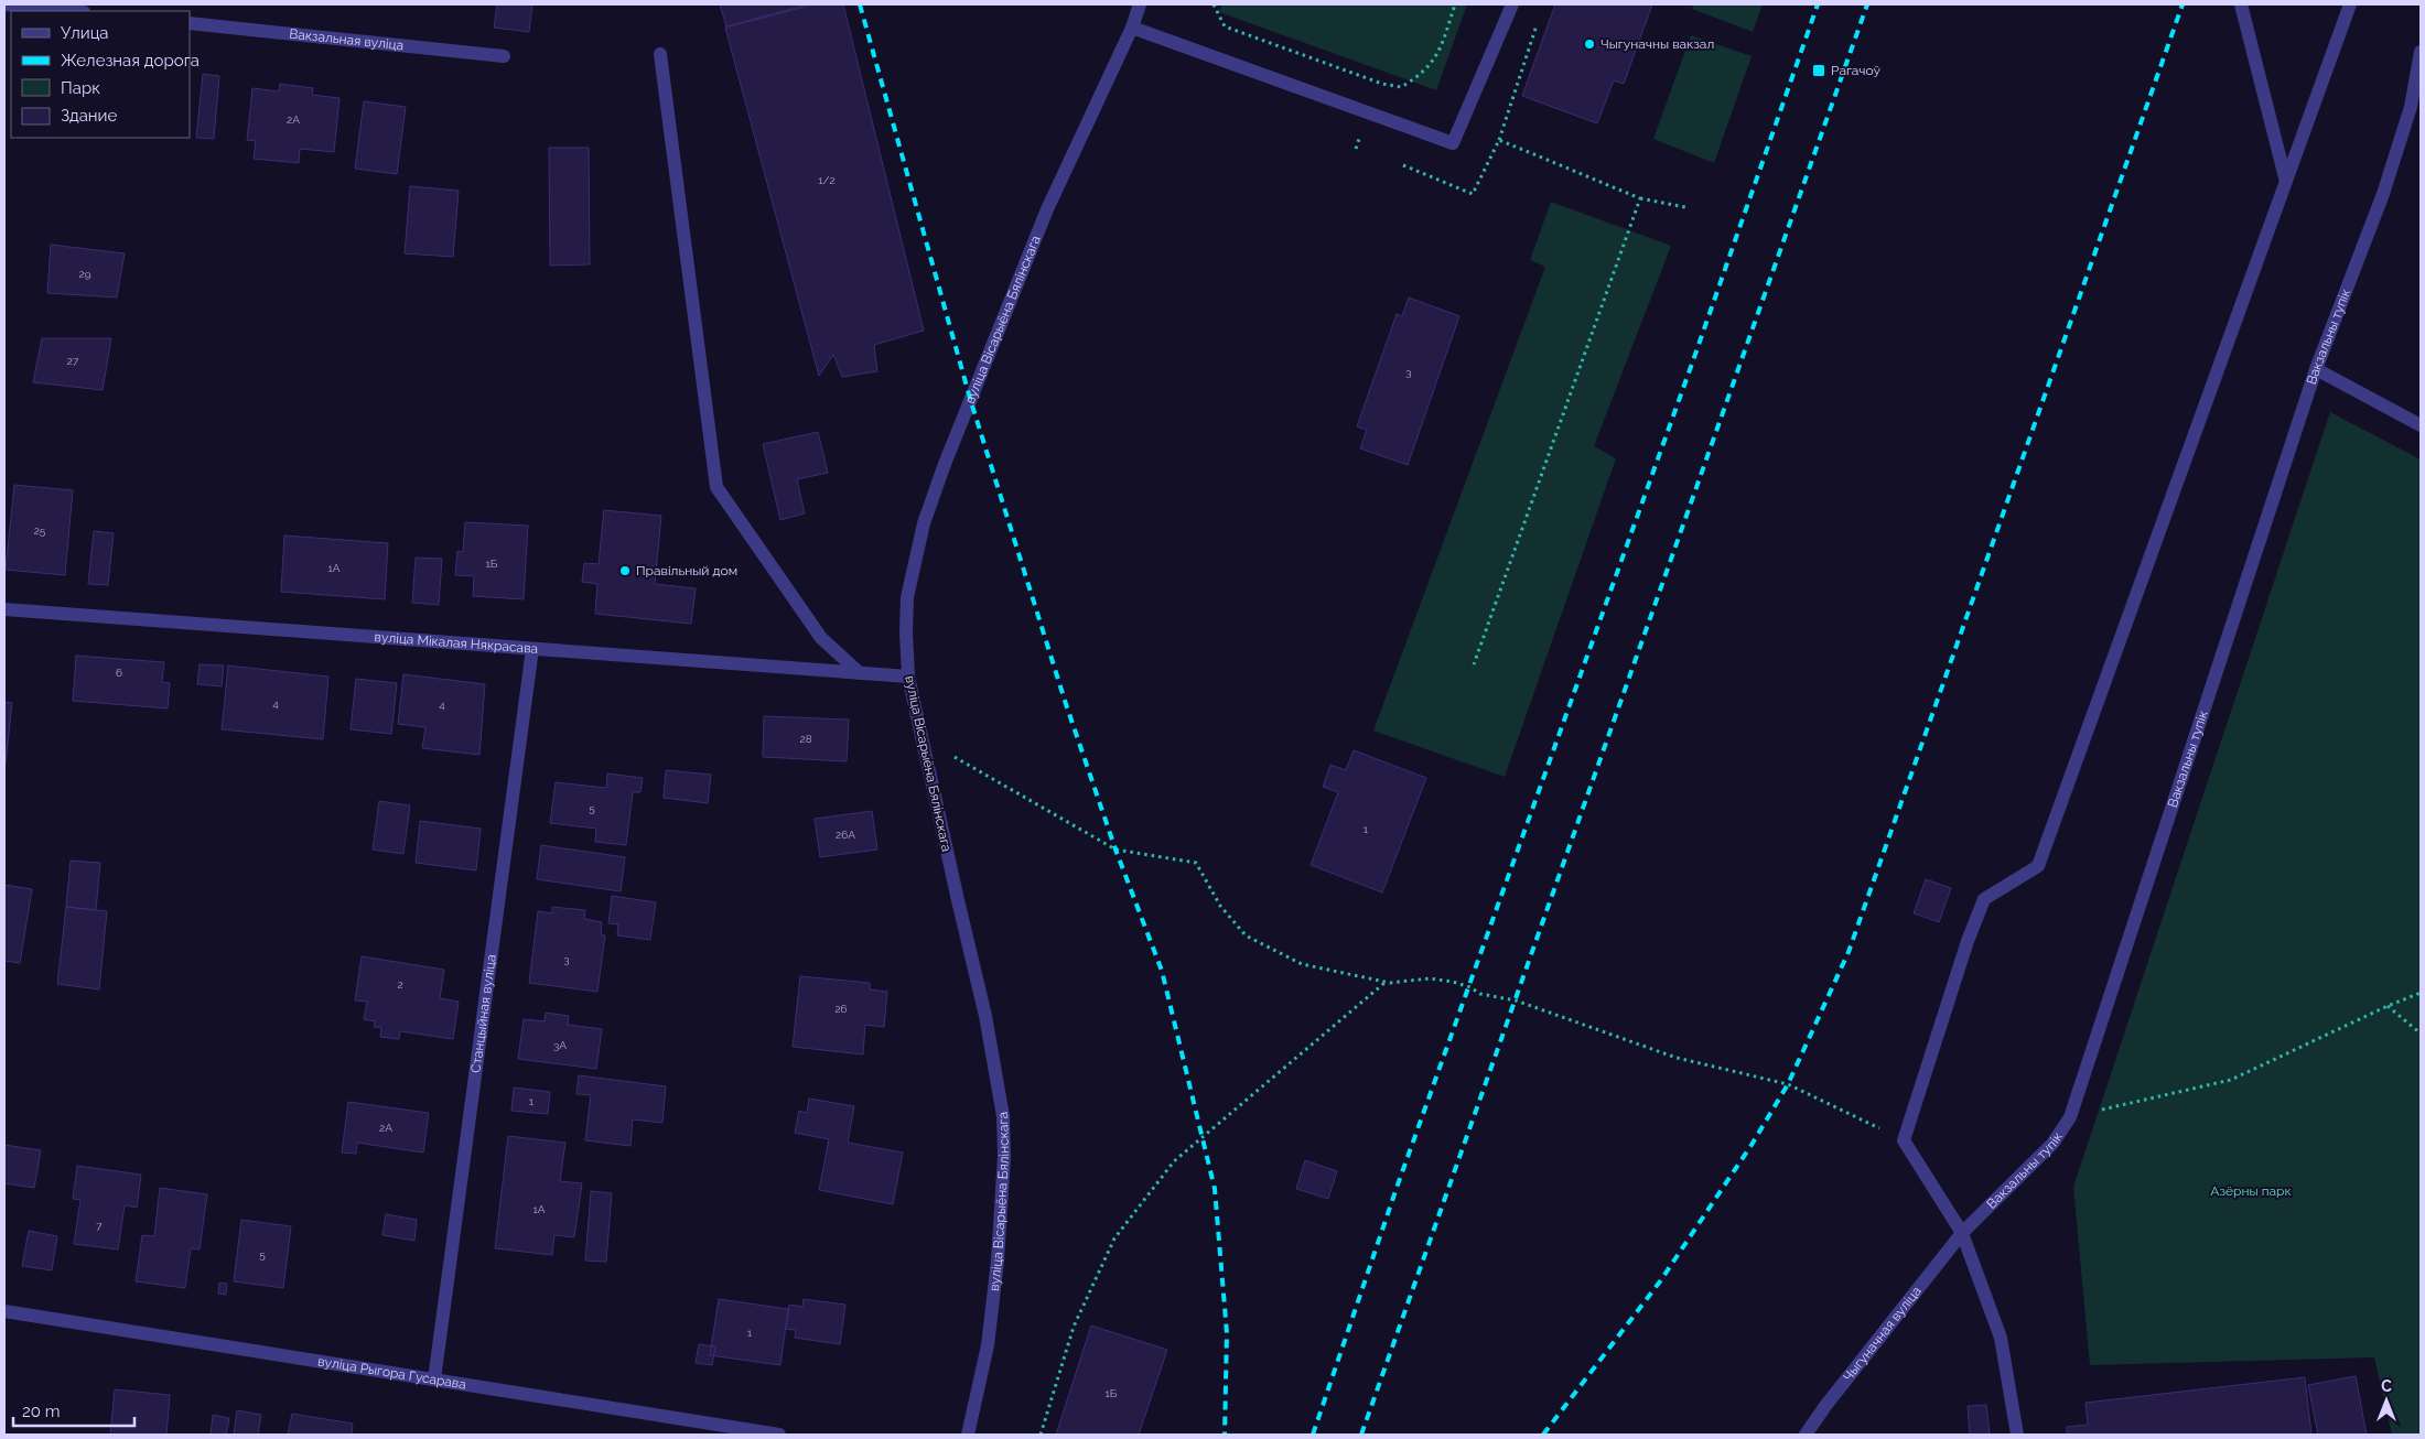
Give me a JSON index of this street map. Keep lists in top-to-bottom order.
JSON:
{
  "streets": {
    "street": [
      "Вакзальная вуліца",
      "вуліца Вісарыёна Бялінскага",
      "Вакзальны тупік",
      "вуліца Мікалая Някрасава",
      "Станцыйная вуліца",
      "Чыгуначная вуліца",
      "вуліца Рыгора Гусарава"
    ]
  },
  "crossings": [
    ["вуліца Вісарыёна Бялінскага", "вуліца Мікалая Някрасава"],
    ["Вакзальны тупік", "Чыгуначная вуліца"],
    ["вуліца Мікалая Някрасава", "Станцыйная вуліца"],
    ["Станцыйная вуліца", "вуліца Рыгора Гусарава"]
  ],
  "parks": ["Азёрны парк"],
  "places": {
    "other": ["Чыгуначны вакзал", "Правільный дом"],
    "transit": ["Рагачоў"]
  },
  "house_numbers": [
    "2А",
    "1/2",
    "29",
    "27",
    "3",
    "25",
    "1Б",
    "1А",
    "6",
    "4",
    "4",
    "28",
    "5",
    "1",
    "26А",
    "3",
    "2",
    "26",
    "3А",
    "1",
    "2А",
    "1А",
    "7",
    "5",
    "1",
    "1Б"
  ],
  "legend": [
    "Улица",
    "Железная дорога",
    "Парк",
    "Здание"
  ],
  "scale_bar": "20 m",
  "north": "top"
}
